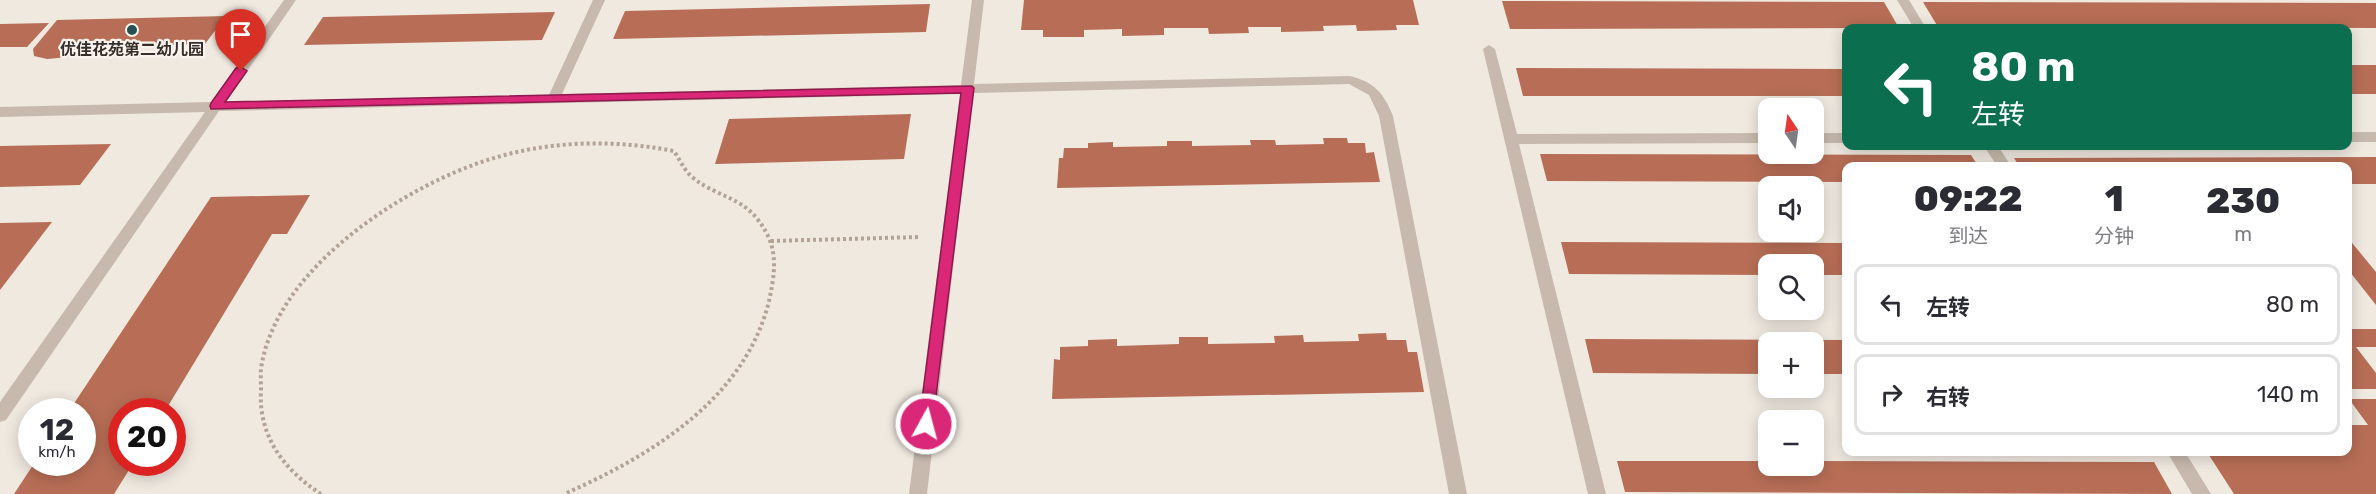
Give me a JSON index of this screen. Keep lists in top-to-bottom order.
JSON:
{
  "places": ["优佳花苑第二幼儿园"],
  "north": "top",
  "page": {
    "turn": ["80 m", "左转"],
    "map_buttons": ["+", "−"],
    "eta": [
      "09:22",
      "到达",
      "1",
      "分钟",
      "230",
      "m"
    ],
    "list": [
      {
        "name": "左转",
        "value": "80 m"
      },
      {
        "name": "右转",
        "value": "140 m"
      }
    ],
    "speed": "12 km/h",
    "limit": "20"
  }
}
